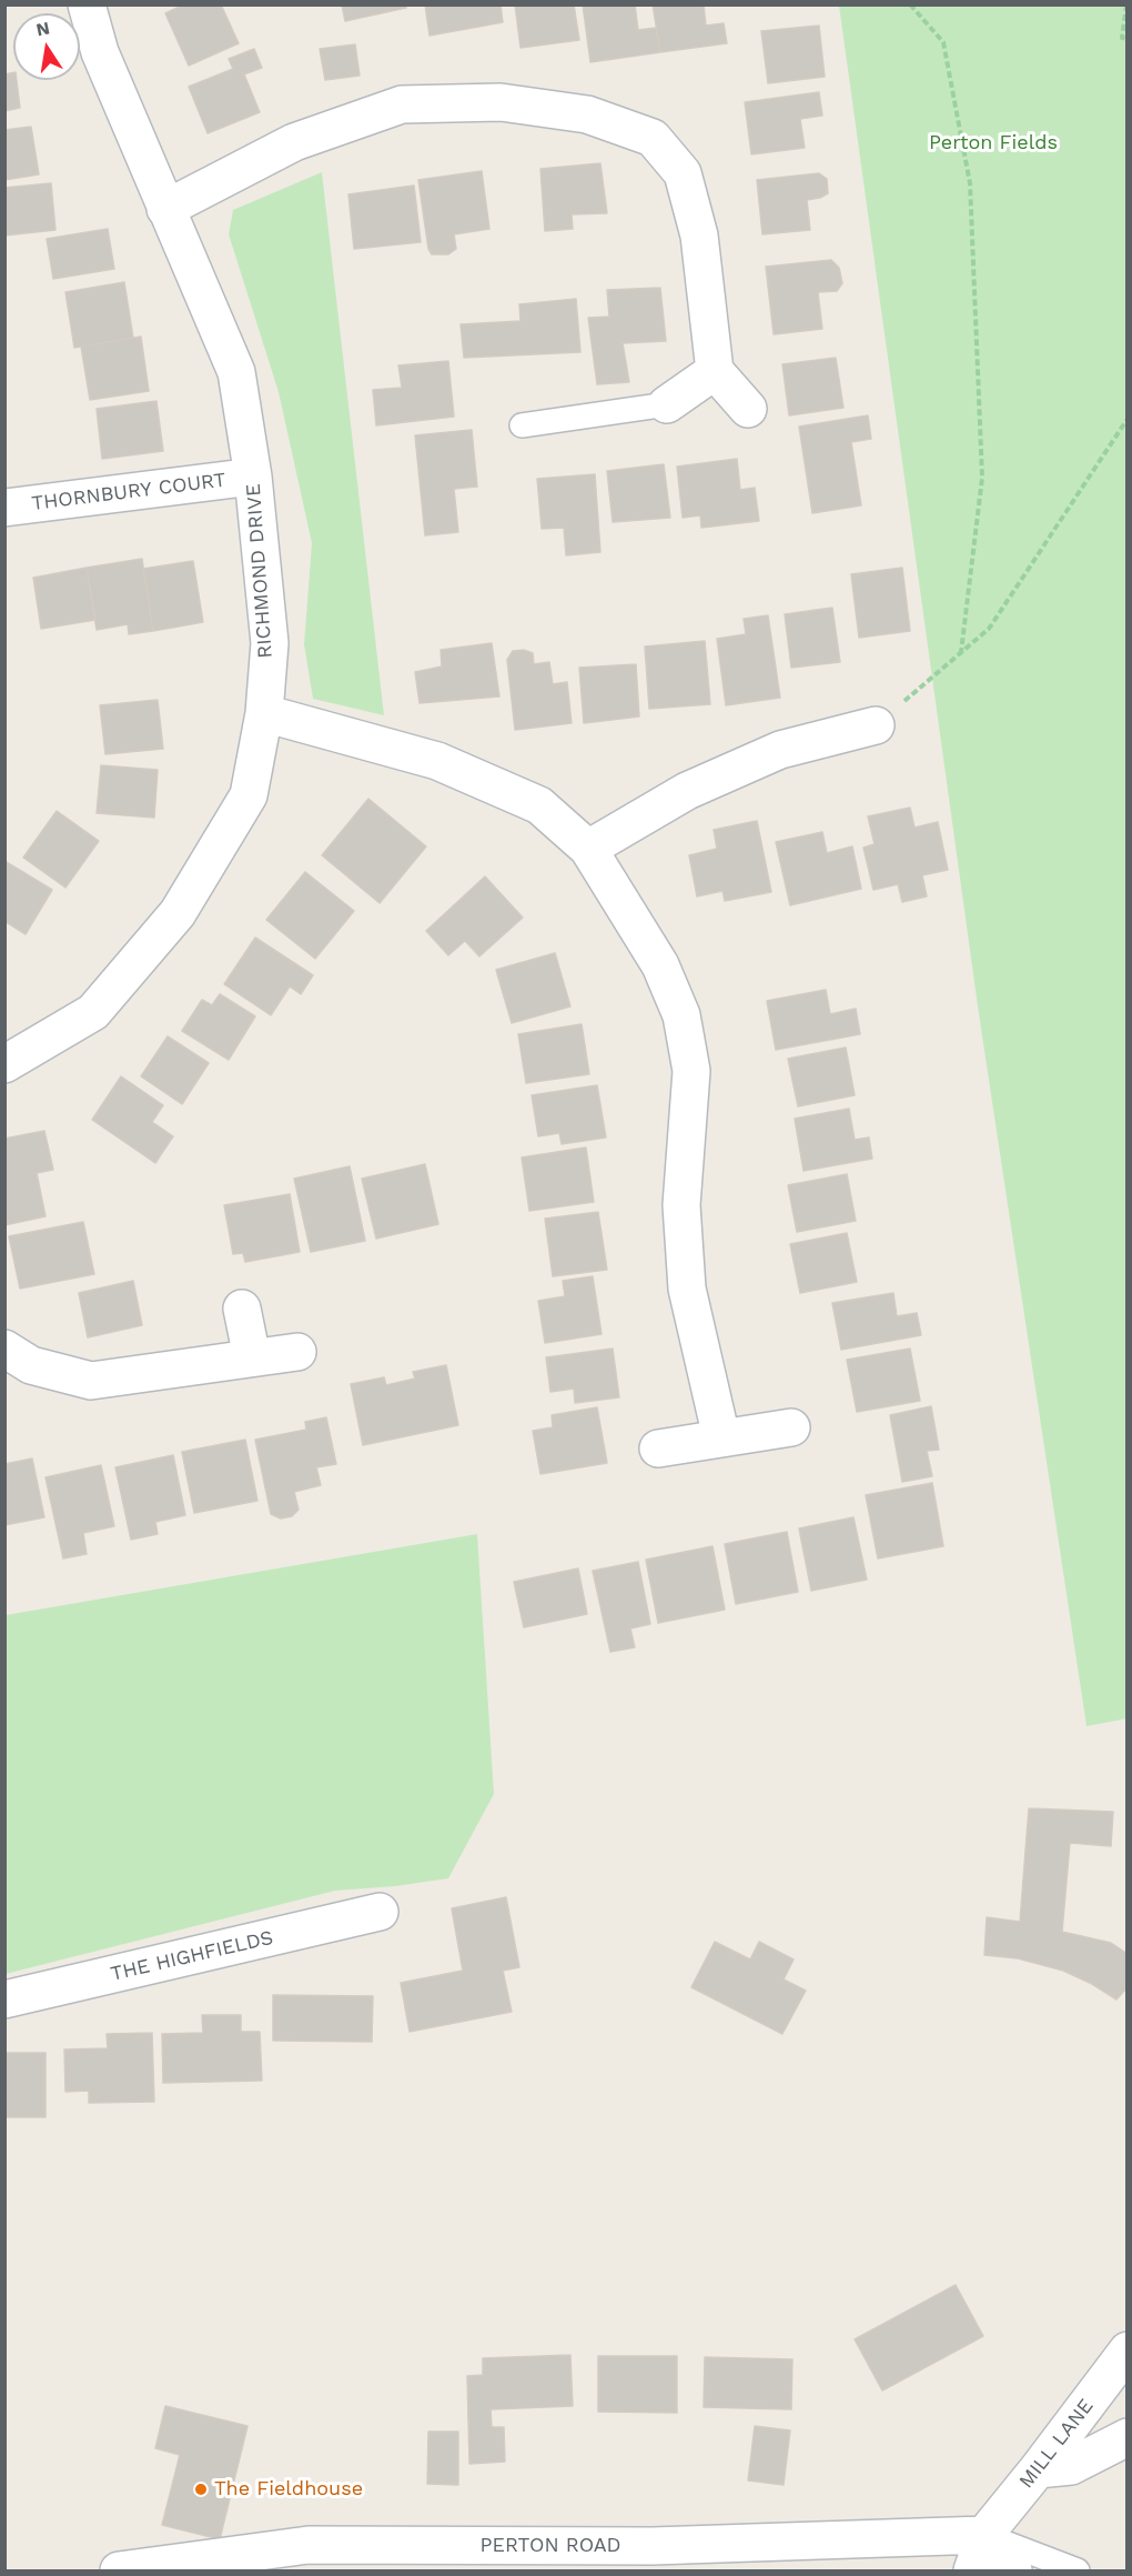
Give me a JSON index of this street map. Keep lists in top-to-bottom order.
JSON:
{
  "streets": {
    "street": [
      "THORNBURY COURT",
      "RICHMOND DRIVE",
      "THE HIGHFIELDS",
      "MILL LANE",
      "PERTON ROAD"
    ]
  },
  "crossings": [
    ["THORNBURY COURT", "RICHMOND DRIVE"],
    ["MILL LANE", "PERTON ROAD"]
  ],
  "parks": ["Perton Fields"],
  "places": ["The Fieldhouse"],
  "north": "top"
}
